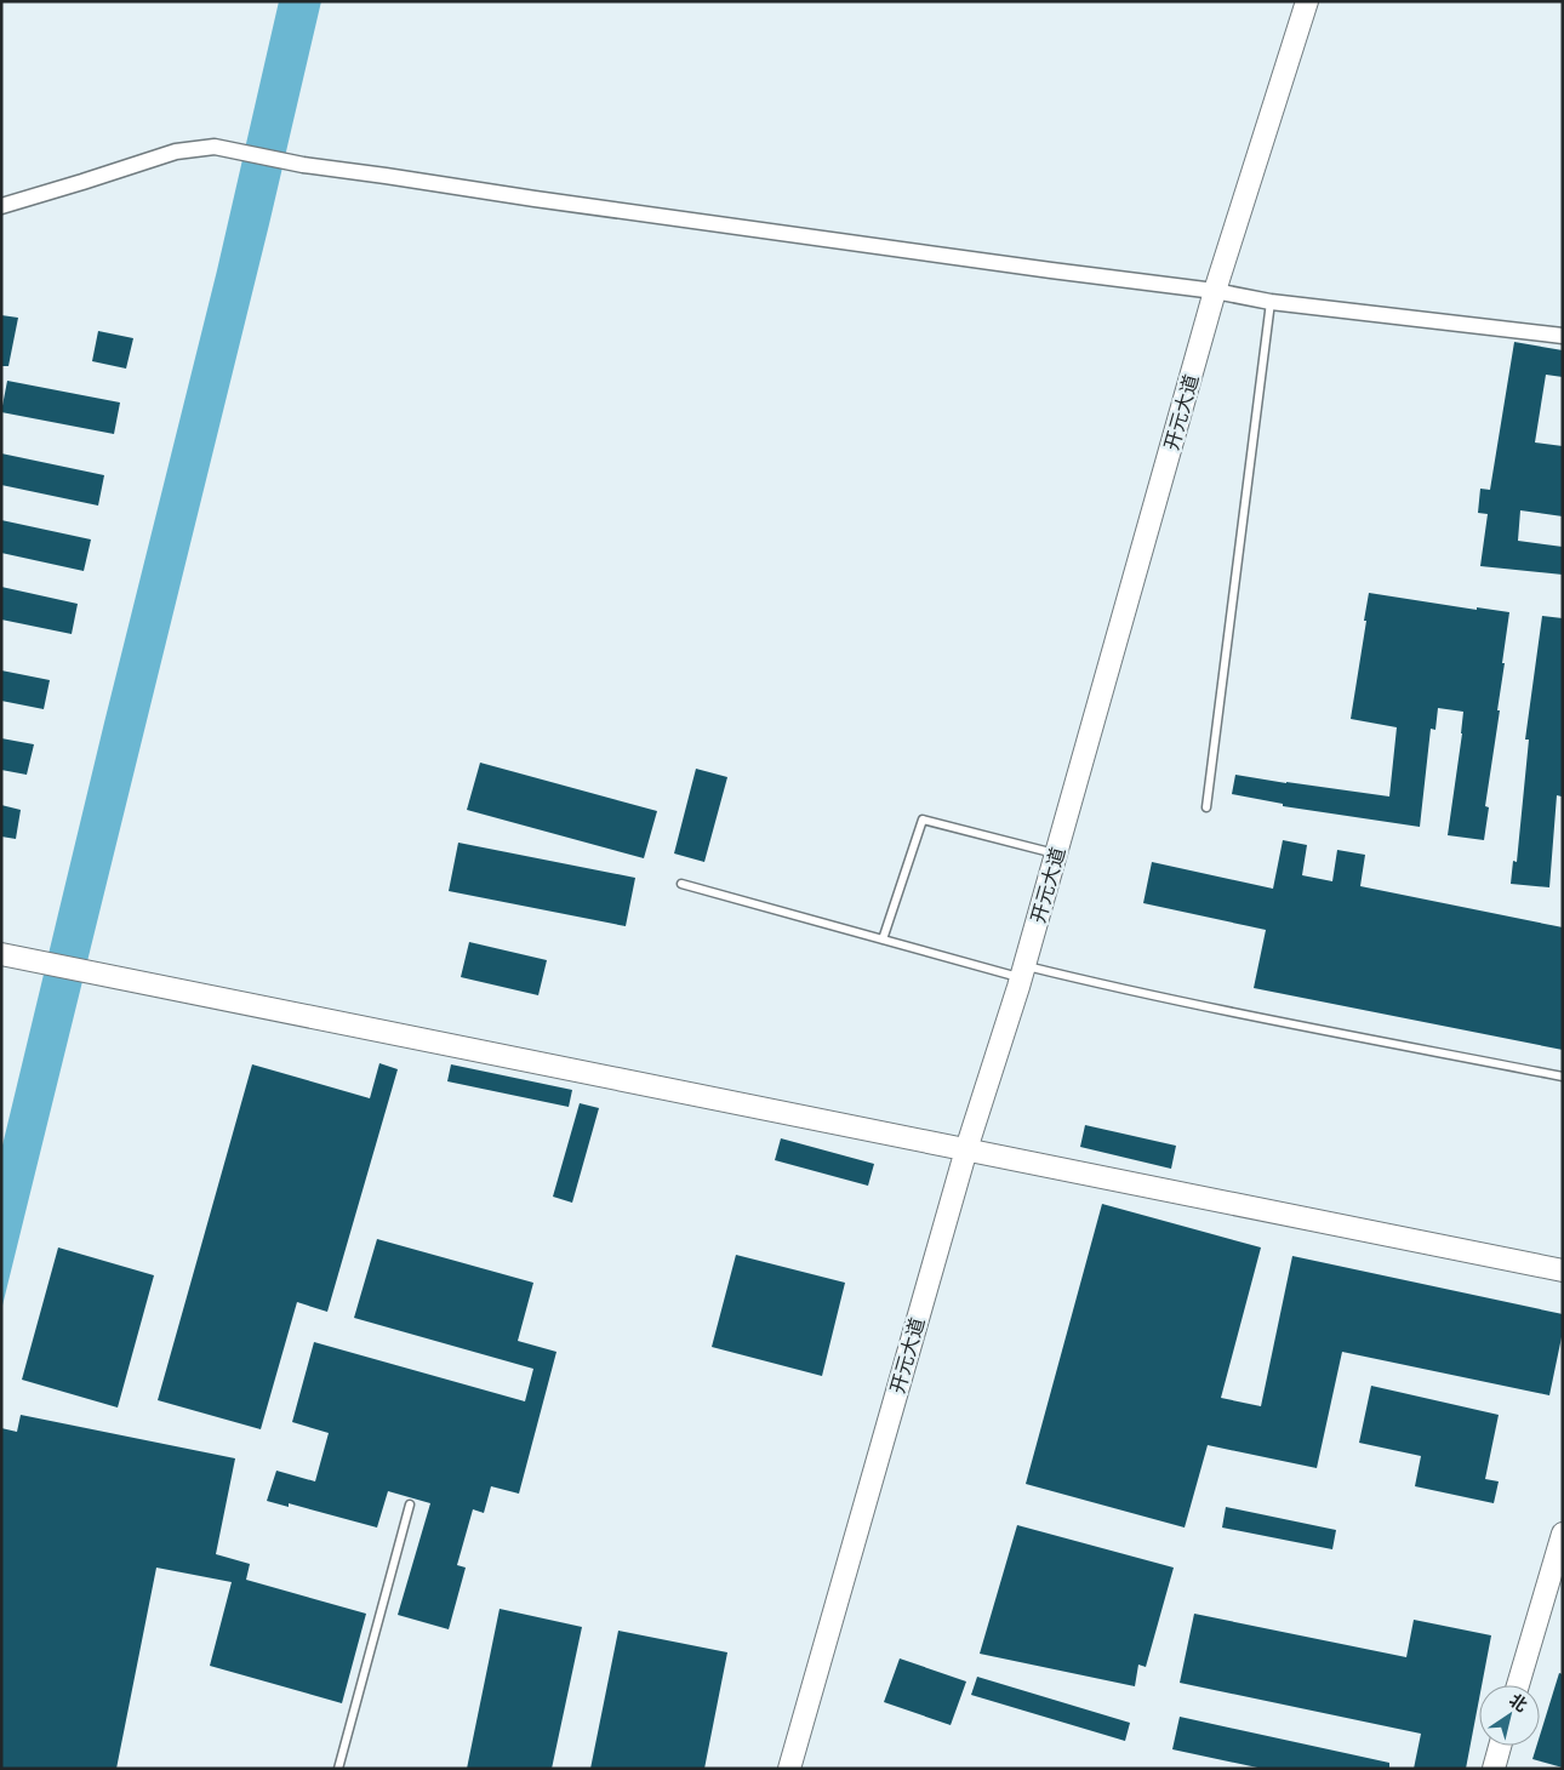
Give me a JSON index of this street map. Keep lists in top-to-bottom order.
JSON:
{
  "streets": {
    "street": ["开元大道"]
  },
  "north": "top right"
}
